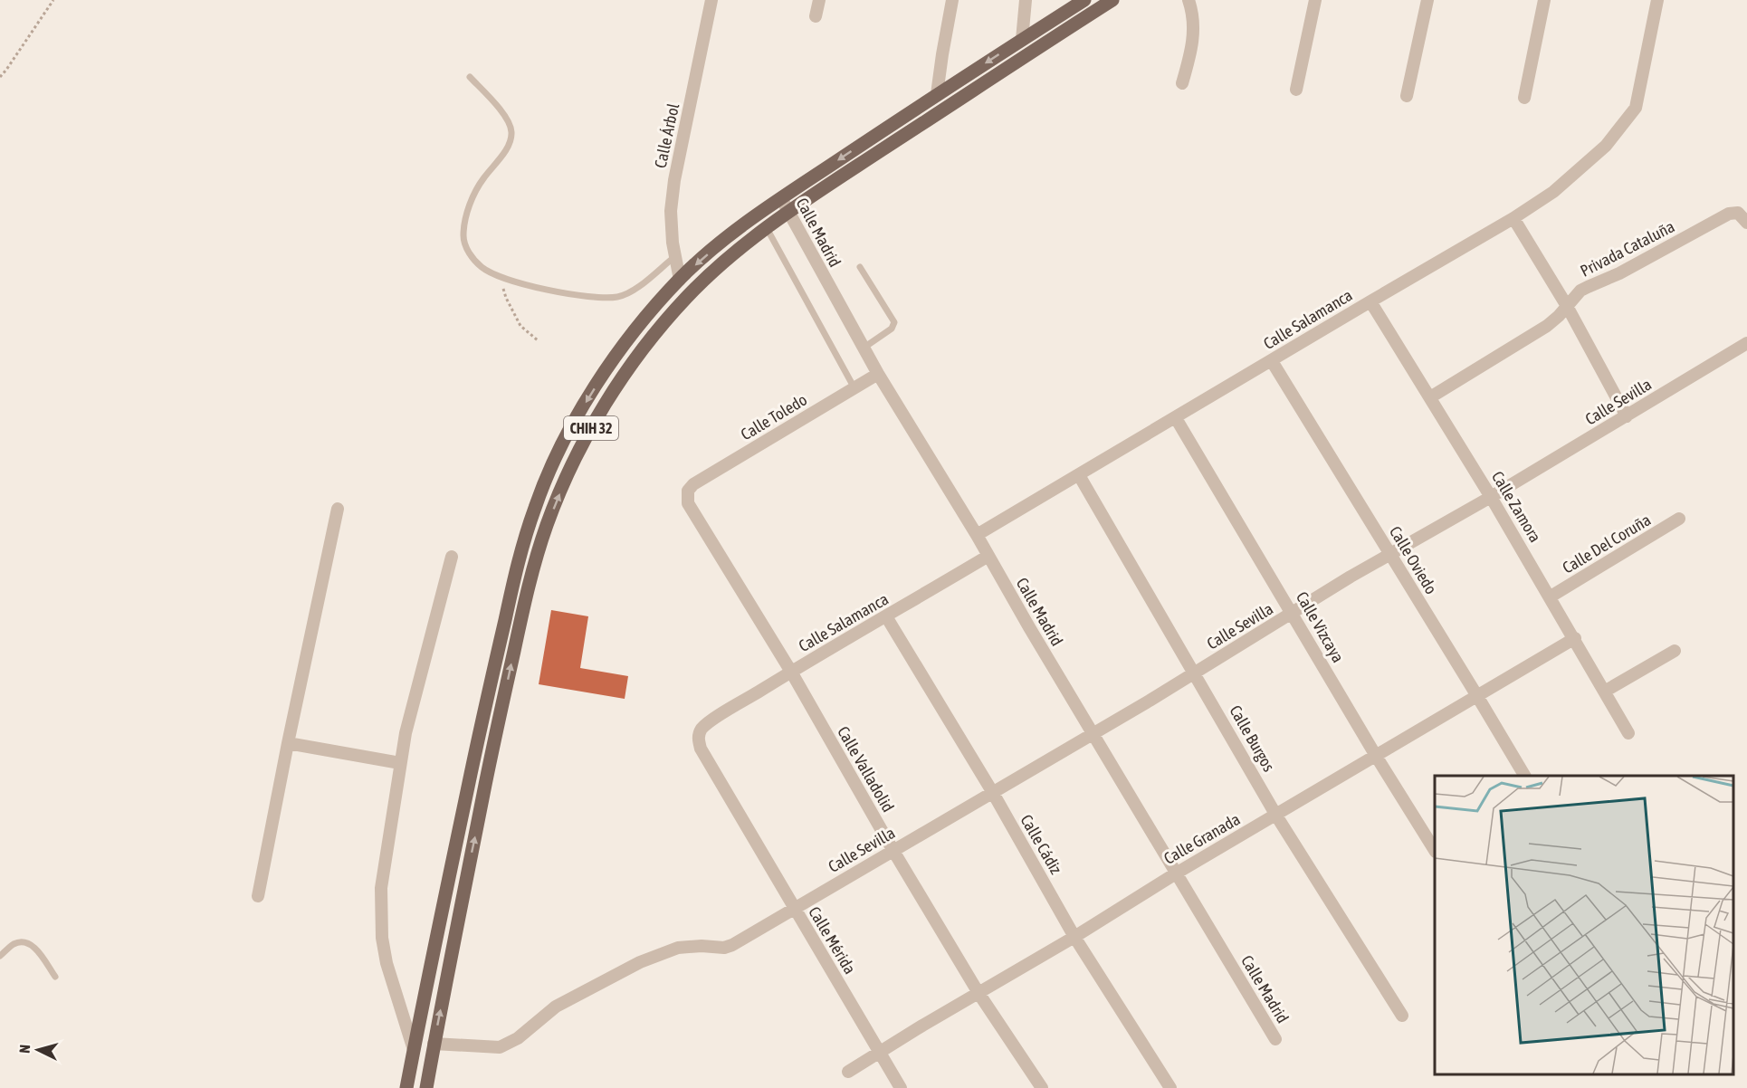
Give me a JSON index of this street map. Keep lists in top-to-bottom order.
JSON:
{
  "streets": {
    "main road": ["CHIH 32"],
    "street": [
      "Calle Árbol",
      "Calle Madrid",
      "Privada Cataluña",
      "Calle Salamanca",
      "Calle Sevilla",
      "Calle Toledo",
      "Calle Zamora",
      "Calle Del Coruña",
      "Calle Oviedo",
      "Calle Vizcaya",
      "Calle Burgos",
      "Calle Valladolid",
      "Calle Granada",
      "Calle Cádiz",
      "Calle Mérida"
    ]
  },
  "crossings": [
    ["Calle Árbol", "CHIH 32"],
    ["Calle Madrid", "Calle Salamanca"],
    ["Calle Madrid", "Calle Sevilla"],
    ["Calle Madrid", "Calle Toledo"],
    ["Calle Madrid", "CHIH 32"],
    ["Calle Madrid", "Calle Granada"],
    ["Privada Cataluña", "Calle Zamora"],
    ["Calle Salamanca", "Calle Zamora"],
    ["Calle Salamanca", "Calle Oviedo"],
    ["Calle Salamanca", "Calle Vizcaya"],
    ["Calle Salamanca", "Calle Burgos"],
    ["Calle Salamanca", "Calle Valladolid"],
    ["Calle Salamanca", "Calle Cádiz"],
    ["Calle Salamanca", "Calle Mérida"],
    ["Calle Sevilla", "CHIH 32"],
    ["Calle Sevilla", "Calle Zamora"],
    ["Calle Sevilla", "Calle Oviedo"],
    ["Calle Sevilla", "Calle Vizcaya"],
    ["Calle Sevilla", "Calle Burgos"],
    ["Calle Sevilla", "Calle Valladolid"],
    ["Calle Sevilla", "Calle Cádiz"],
    ["Calle Sevilla", "Calle Mérida"],
    ["Calle Toledo", "Calle Valladolid"],
    ["Calle Zamora", "Calle Del Coruña"],
    ["Calle Zamora", "Calle Granada"],
    ["Calle Oviedo", "Calle Granada"],
    ["Calle Vizcaya", "Calle Granada"],
    ["Calle Burgos", "Calle Granada"],
    ["Calle Valladolid", "Calle Granada"],
    ["Calle Granada", "Calle Cádiz"],
    ["Calle Granada", "Calle Mérida"]
  ],
  "north": "left"
}
